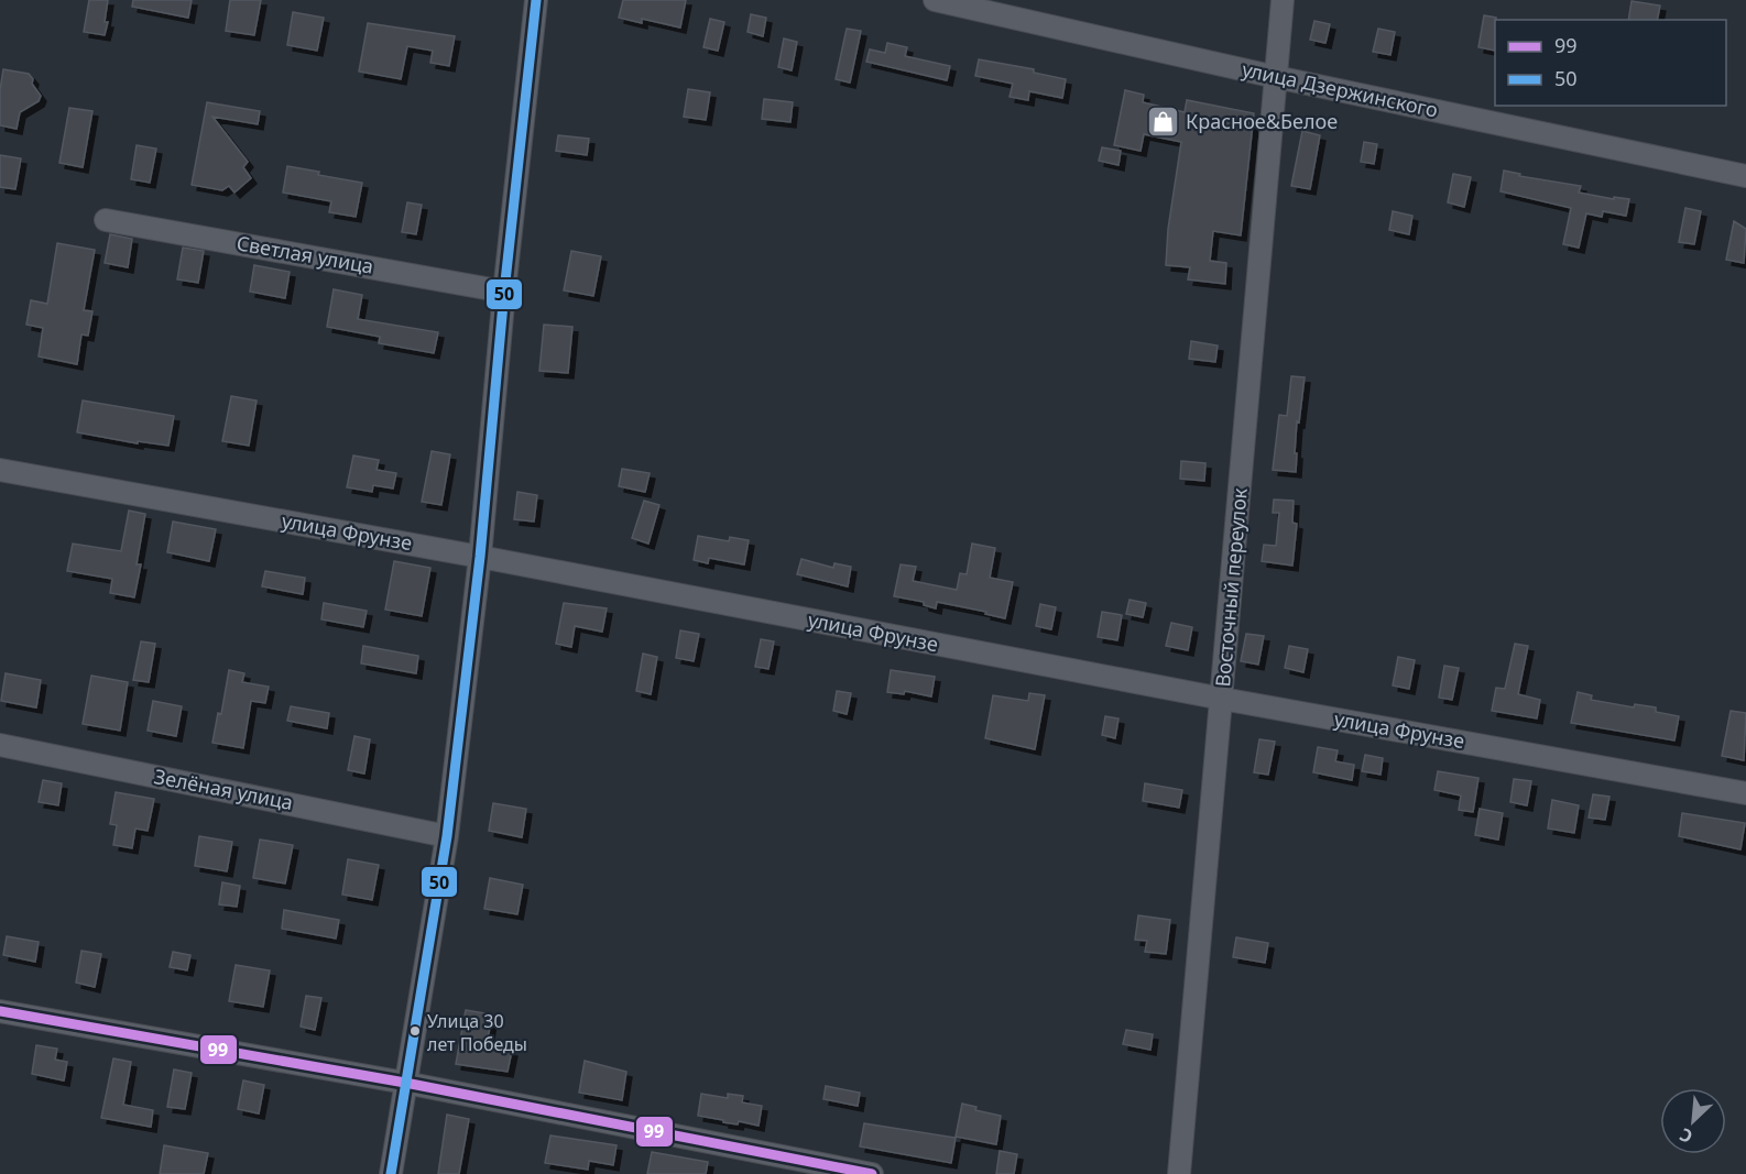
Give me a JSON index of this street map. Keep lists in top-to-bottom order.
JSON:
{
  "streets": {
    "street": [
      "улица Дзержинского",
      "Светлая улица",
      "улица Фрунзе",
      "Восточный переулок",
      "Зелёная улица"
    ]
  },
  "crossings": [
    ["улица Дзержинского", "Восточный переулок"],
    ["улица Фрунзе", "Восточный переулок"]
  ],
  "places": {
    "shop": ["Красное&Белое"],
    "other": ["Улица 30 лет Победы"]
  },
  "lines": ["transit line 50", "transit line 99"],
  "legend": ["99", "50"],
  "north": "bottom left"
}
